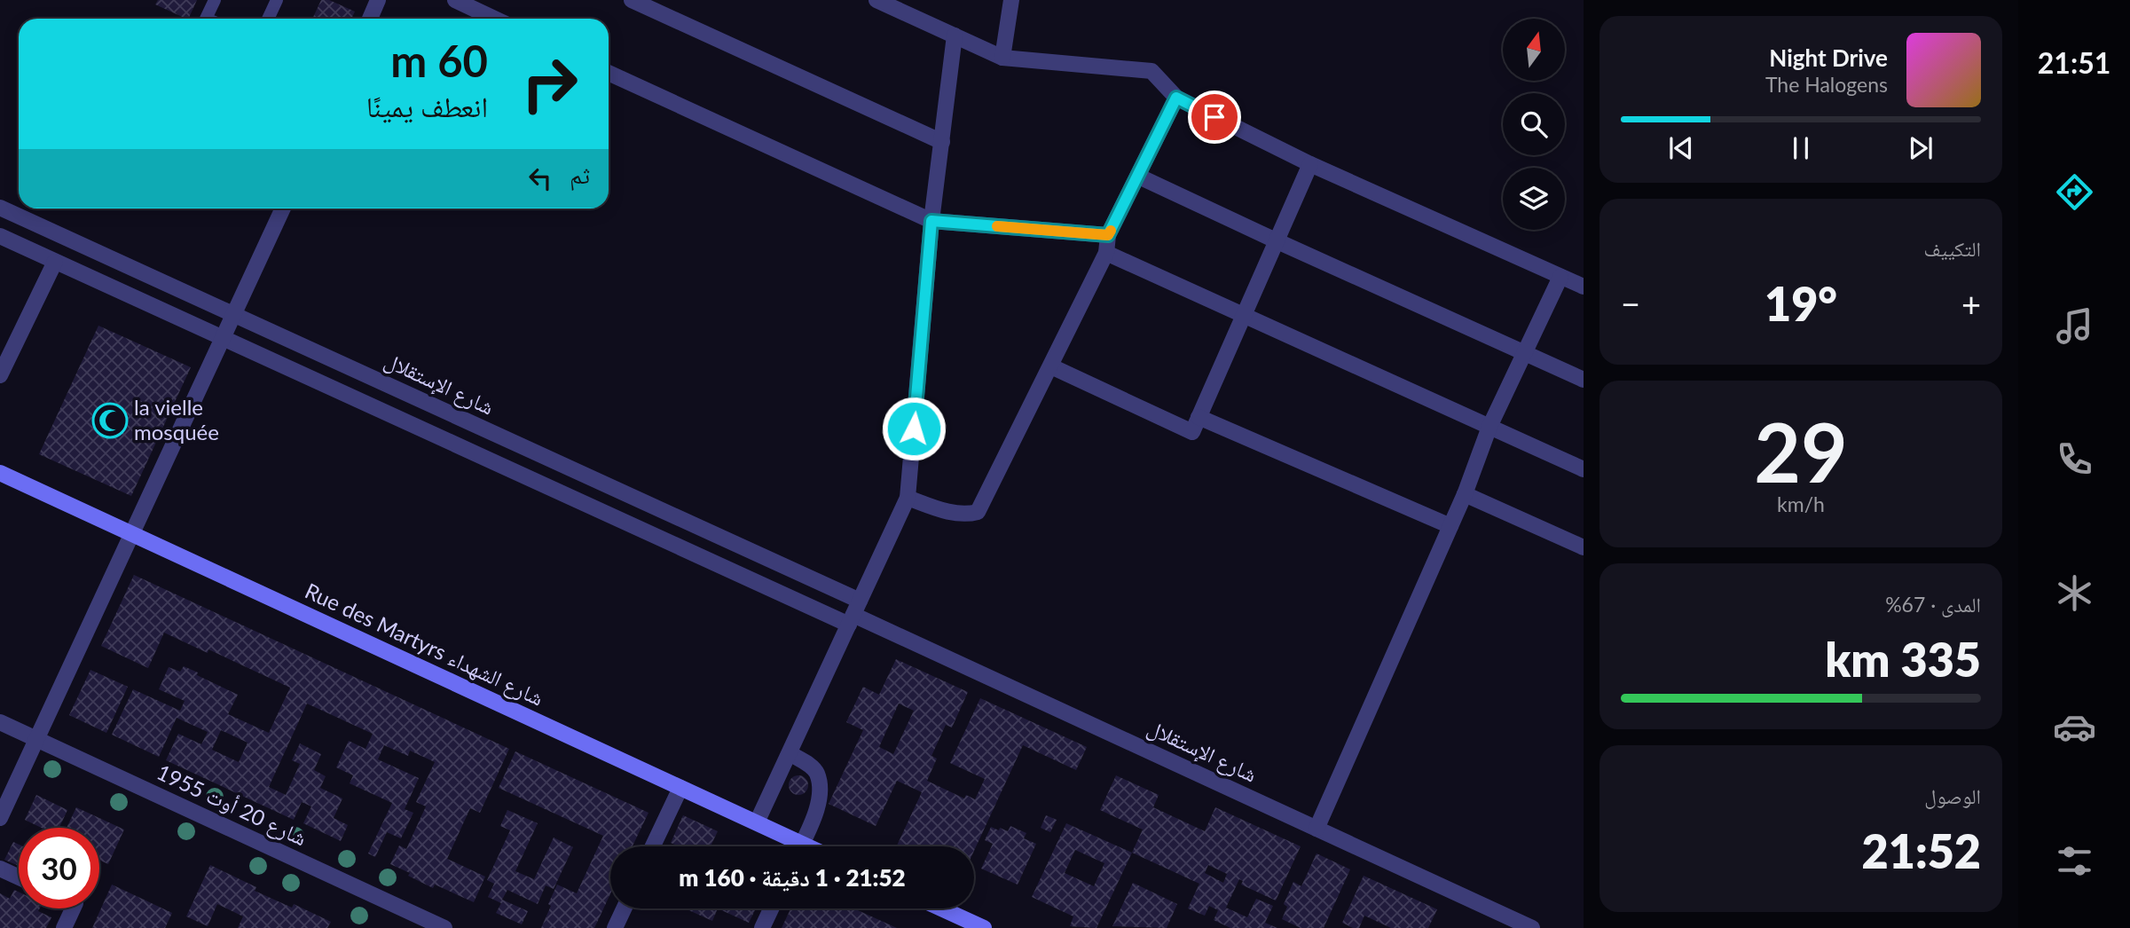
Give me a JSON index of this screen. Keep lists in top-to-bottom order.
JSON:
{
  "streets": {
    "main road": ["Rue des Martyrs شارع الشهداء"],
    "street": ["شارع الإستقلال", "شارع 20 أوت 1955"]
  },
  "places": {
    "mosque": ["la vielle mosquée"]
  },
  "north": "top",
  "page": {
    "tabs": "21:51",
    "turn": ["60 m", "انعطف يمينًا"],
    "song": ["Night Drive", "The Halogens"],
    "then": "ثم",
    "tile": [
      "التكييف",
      ["29", "km/h"],
      ["المدى · 67%", "335 km"],
      ["الوصول", "21:52"]
    ],
    "heat": ["−", "19°", "+"],
    "limit": "30",
    "trip": "21:52 · 1 دقيقة · 160 m"
  }
}
